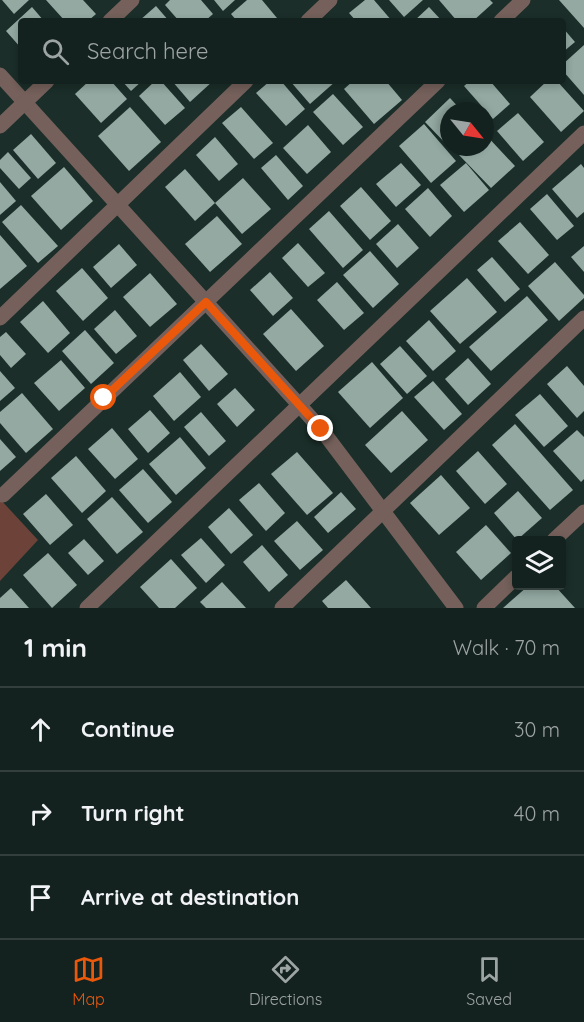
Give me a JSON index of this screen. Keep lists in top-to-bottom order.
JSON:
{
  "north": "bottom right",
  "page": {
    "search": "Search here",
    "heading": ["1 min", "Walk · 70 m"],
    "list": [
      ["Continue", "30 m"],
      ["Turn right", "40 m"],
      "Arrive at destination"
    ],
    "nav": ["Map", "Directions", "Saved"]
  }
}
